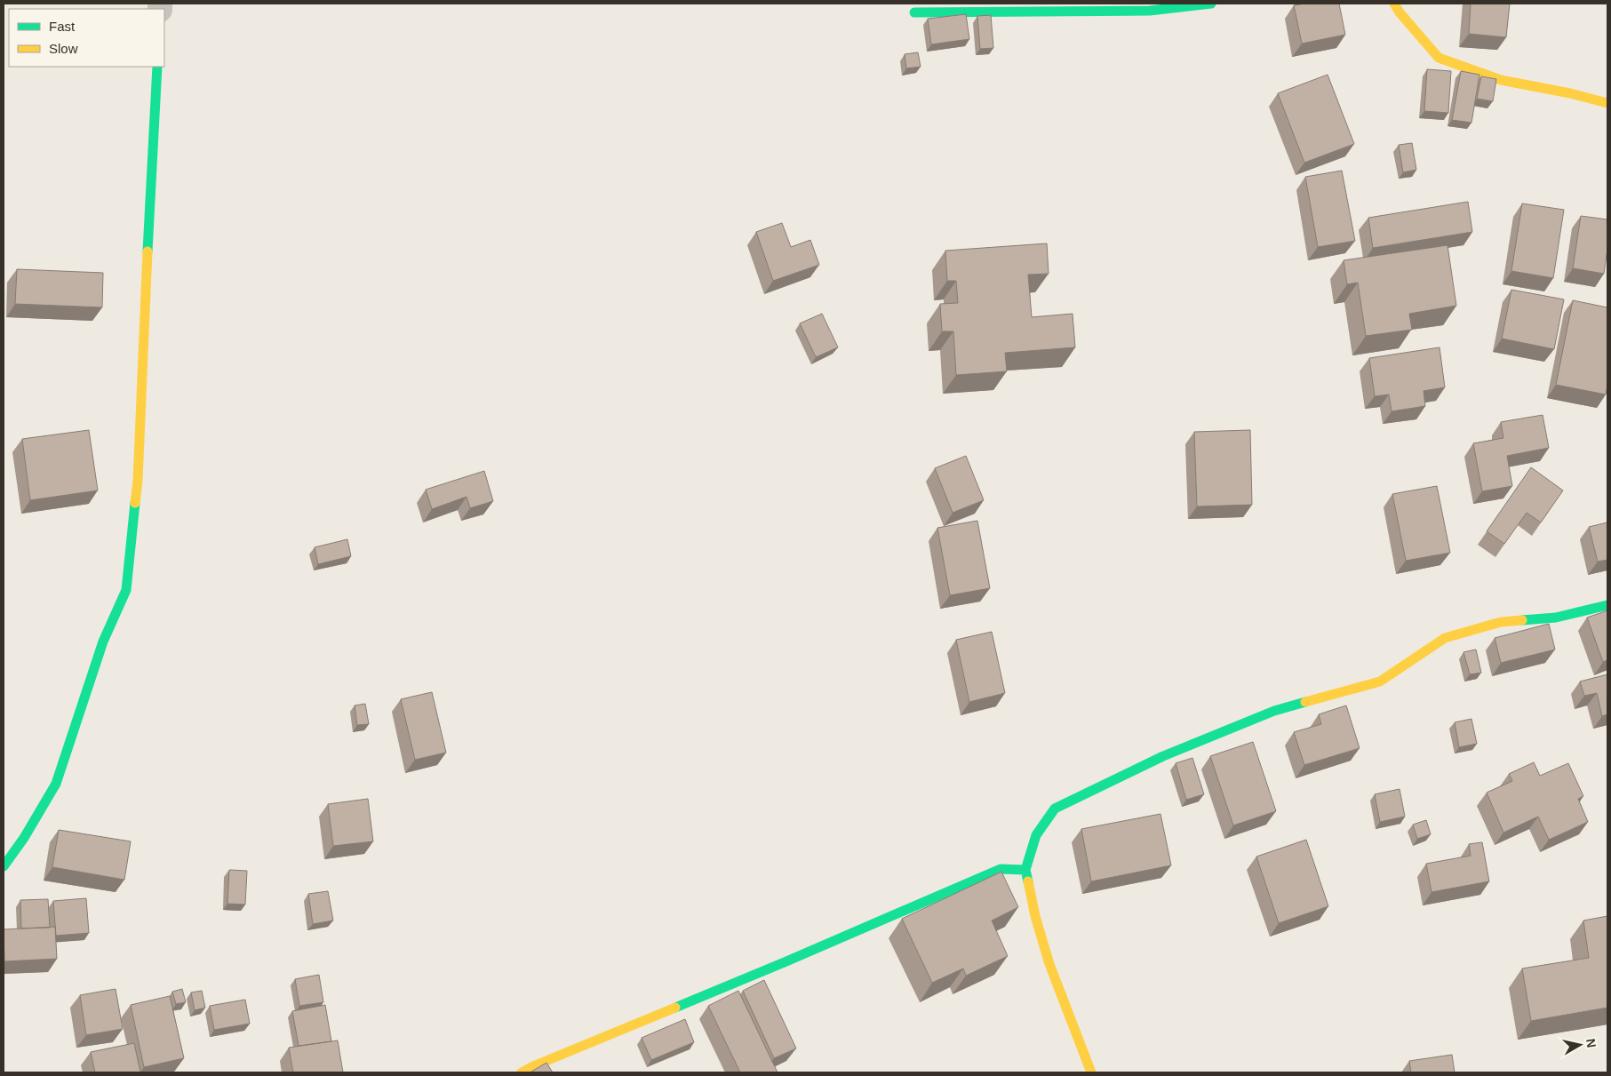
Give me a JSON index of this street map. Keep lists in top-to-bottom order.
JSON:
{
  "legend": ["Fast", "Slow"],
  "north": "right"
}
